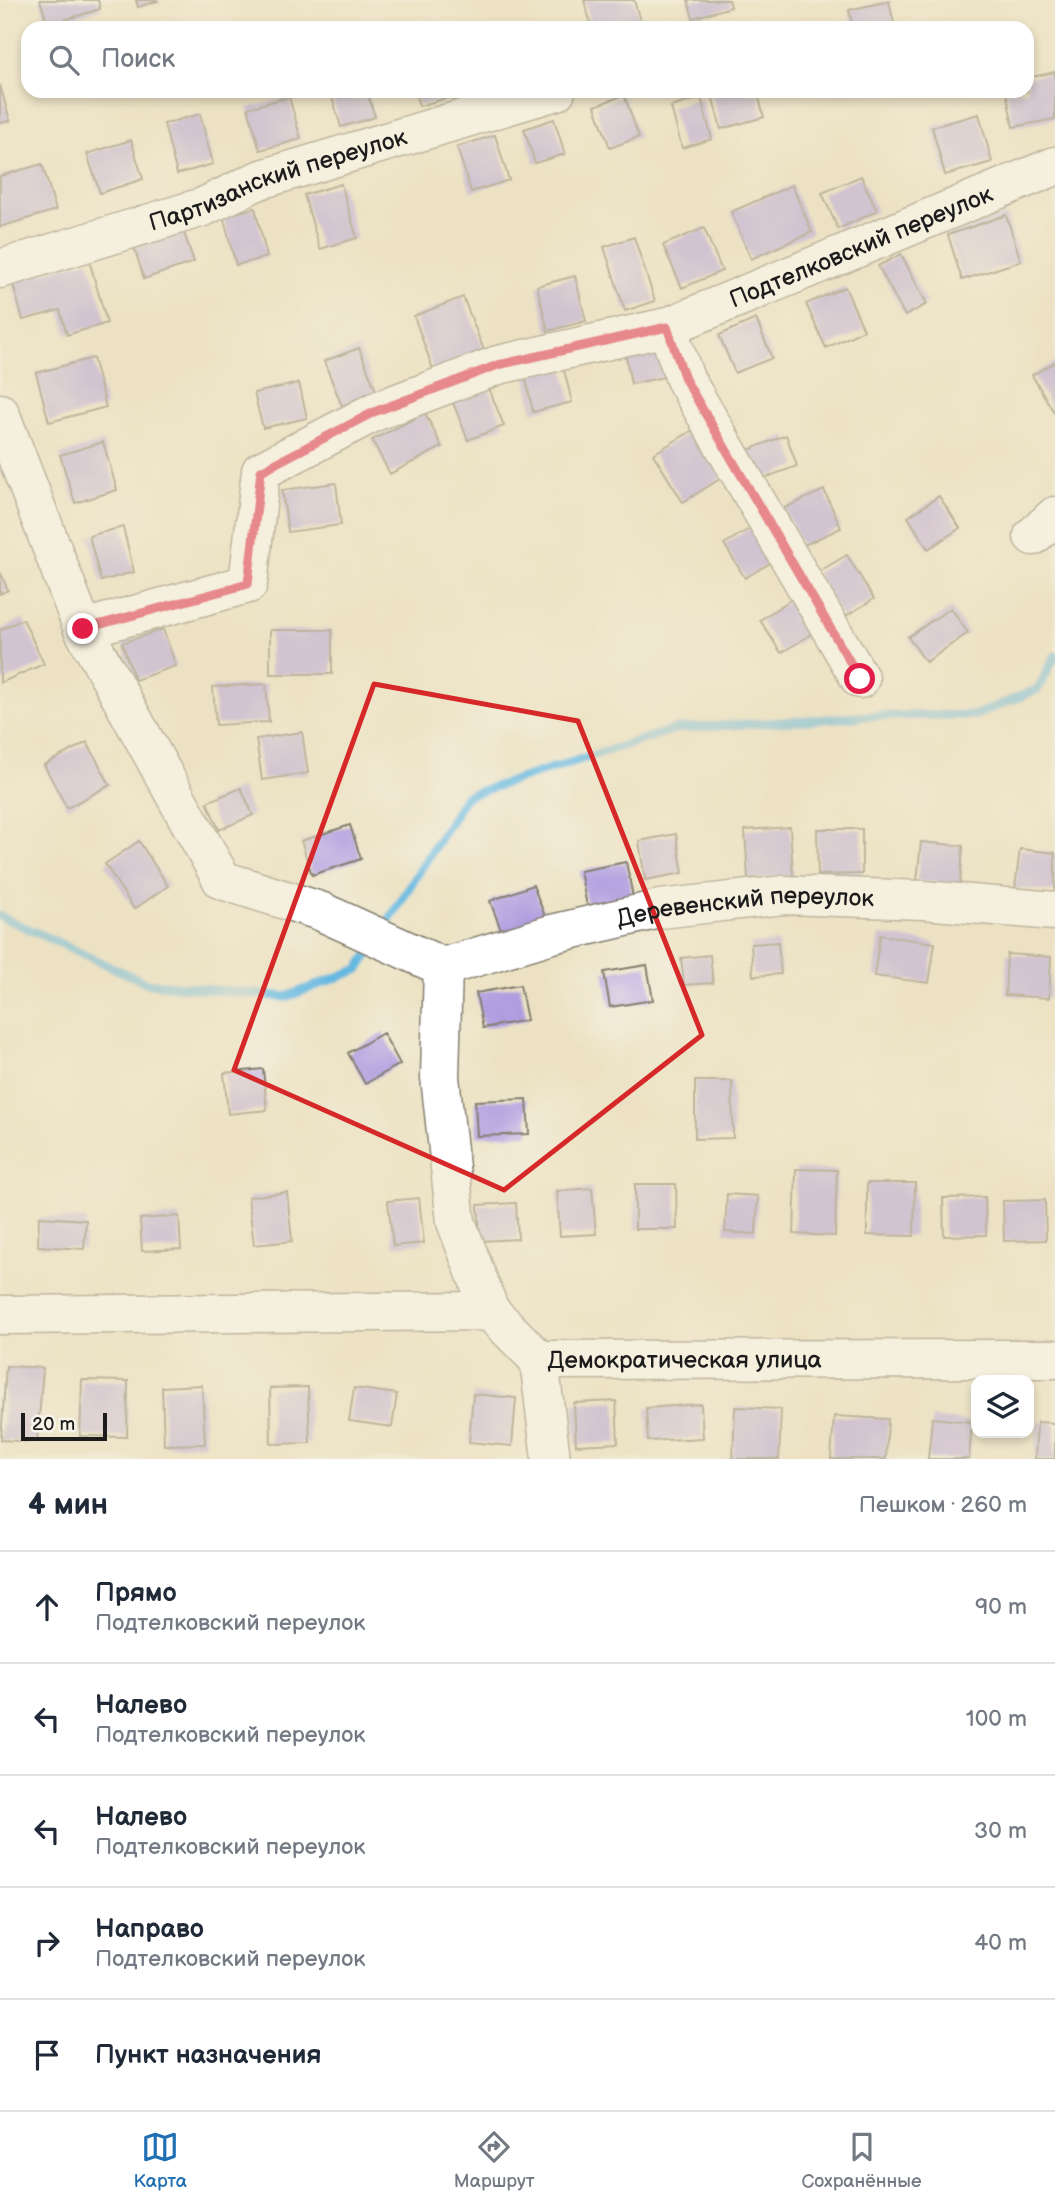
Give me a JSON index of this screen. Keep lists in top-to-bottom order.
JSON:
{
  "streets": {
    "street": [
      "Партизанский переулок",
      "Подтелковский переулок",
      "Деревенский переулок",
      "Демократическая улица"
    ]
  },
  "scale_bar": "20 m",
  "page": {
    "search": "Поиск",
    "scale": "20 m",
    "heading": ["4 мин", "Пешком · 260 m"],
    "list": [
      ["Прямо", "Подтелковский переулок", "90 m"],
      ["Налево", "Подтелковский переулок", "100 m"],
      ["Налево", "Подтелковский переулок", "30 m"],
      ["Направо", "Подтелковский переулок", "40 m"],
      "Пункт назначения"
    ],
    "nav": ["Карта", "Маршрут", "Сохранённые"]
  }
}
